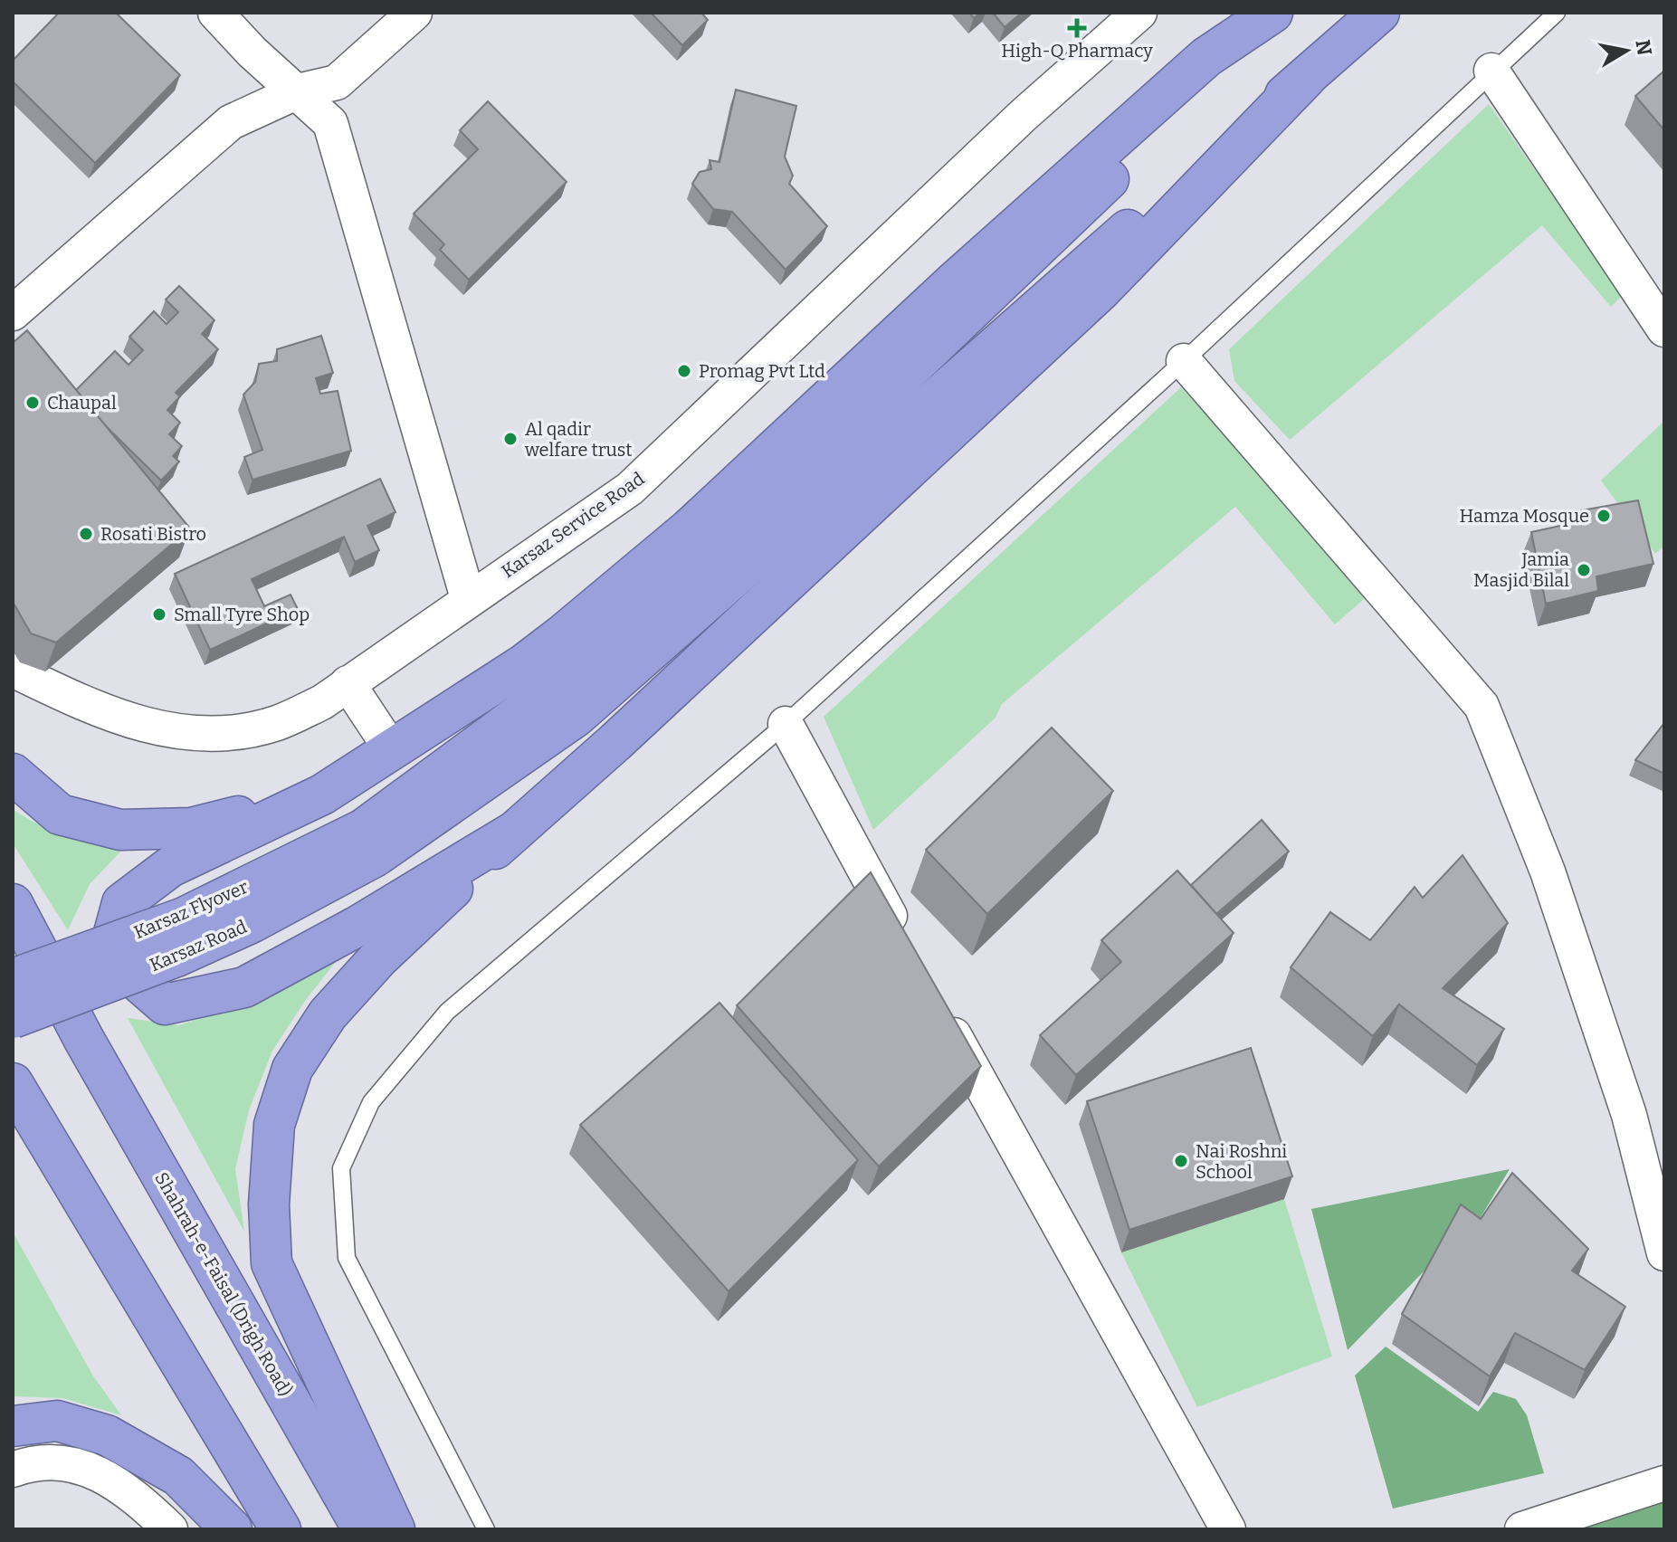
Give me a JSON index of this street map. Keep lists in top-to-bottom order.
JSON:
{
  "streets": {
    "highway": ["Karsaz Flyover", "Karsaz Road", "Shahrah-e-Faisal (Drigh Road)"],
    "street": ["Karsaz Service Road"]
  },
  "crossings": [
    ["Karsaz Flyover", "Karsaz Road"]
  ],
  "places": {
    "health": ["High-Q Pharmacy"],
    "other": [
      "Promag Pvt Ltd",
      "Chaupal",
      "Al qadir welfare trust",
      "Hamza Mosque",
      "Rosati Bistro",
      "Jamia Masjid Bilal",
      "Small Tyre Shop",
      "Nai Roshni School"
    ]
  },
  "north": "right"
}
